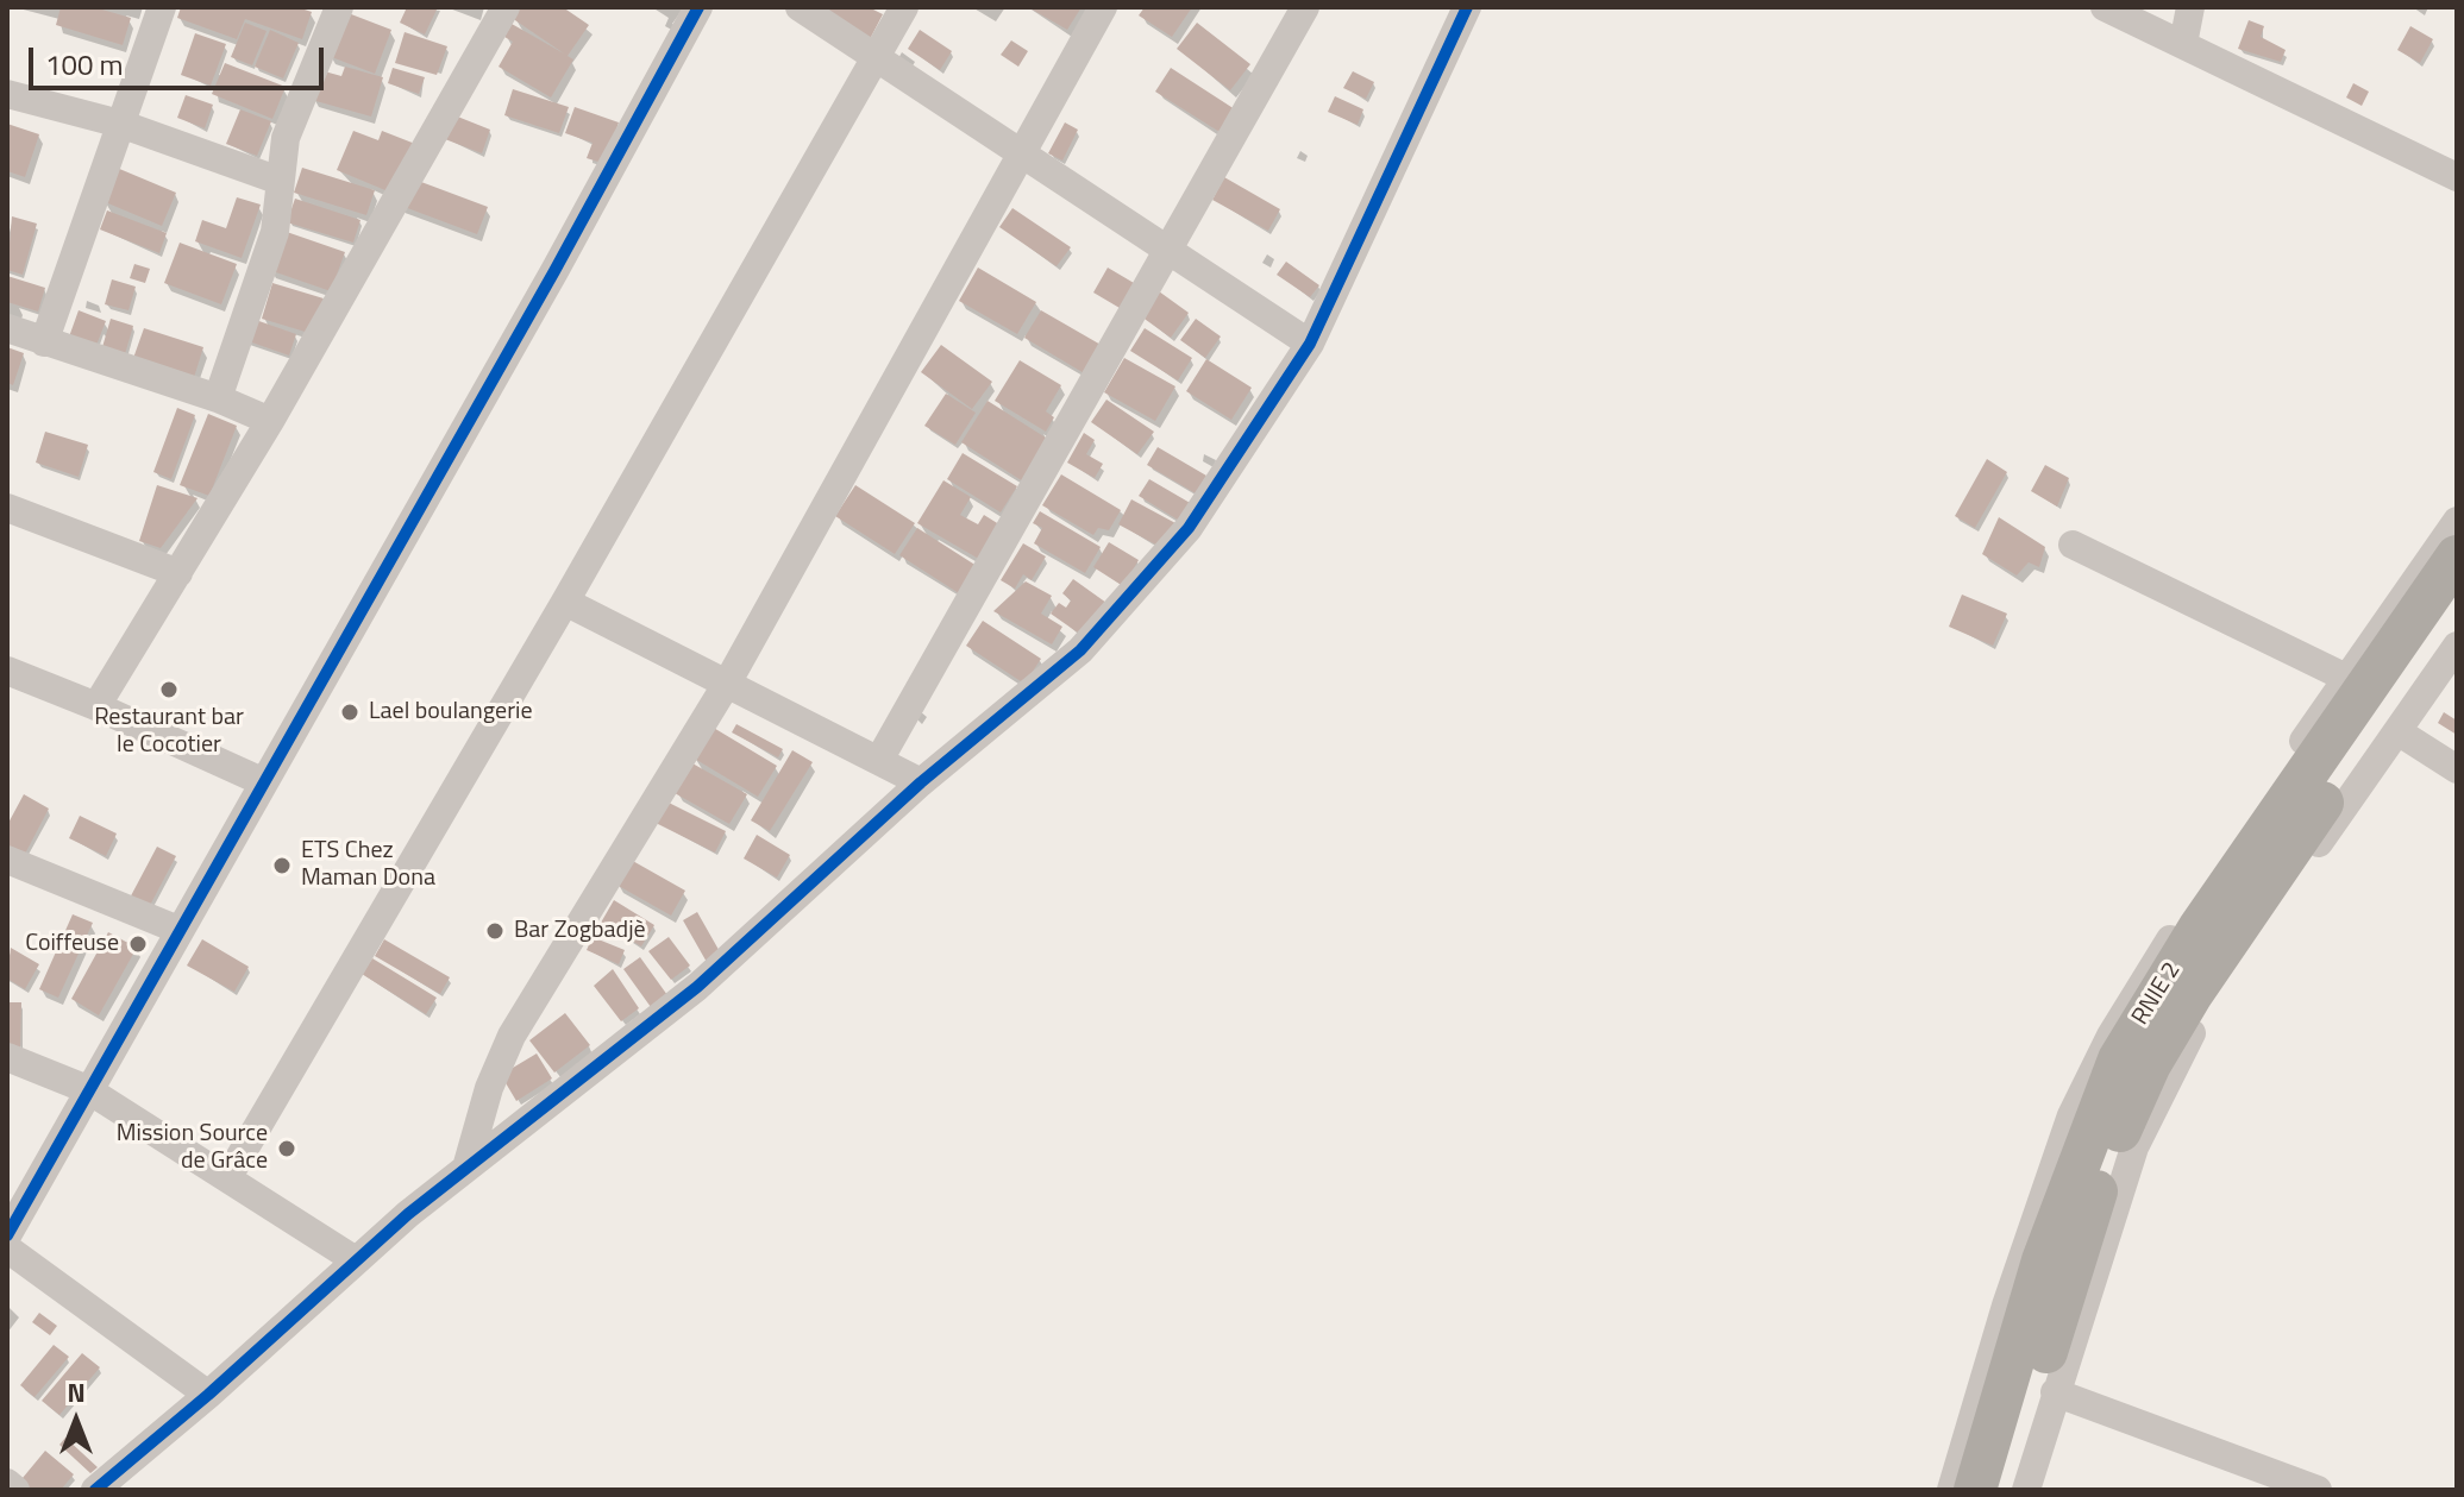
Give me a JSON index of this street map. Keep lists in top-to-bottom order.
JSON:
{
  "streets": {
    "highway": ["RNIE 2"]
  },
  "places": [
    "Restaurant bar le Cocotier",
    "Lael boulangerie",
    "ETS Chez Maman Dona",
    "Bar Zogbadjè",
    "Coiffeuse",
    "Mission Source de Grâce"
  ],
  "scale_bar": "100 m",
  "north": "top"
}
